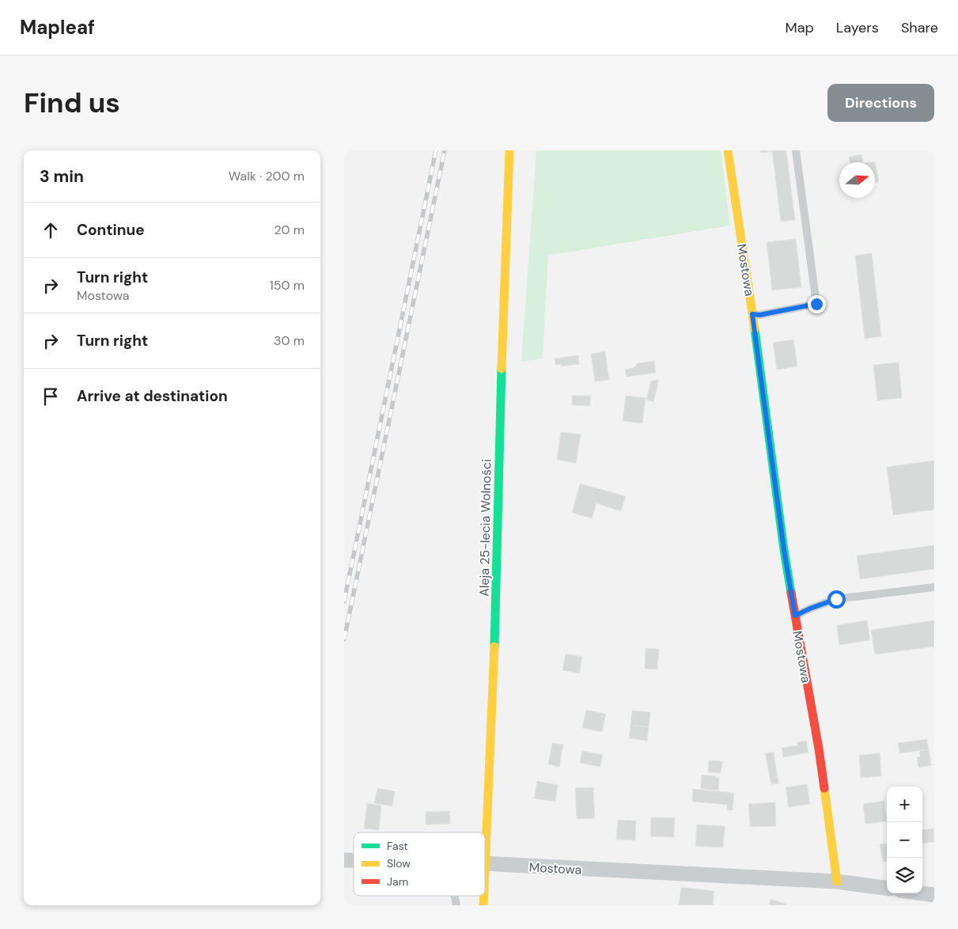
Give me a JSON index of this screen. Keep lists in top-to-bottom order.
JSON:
{
  "streets": {
    "main road": ["Mostowa", "Aleja 25-lecia Wolności"]
  },
  "legend": ["Fast", "Slow", "Jam"],
  "north": "right",
  "page": {
    "header": "Mapleaf",
    "nav": ["Map", "Layers", "Share"],
    "buttons": "Directions",
    "title": "Find us",
    "heading": ["3 min", "Walk · 200 m"],
    "list": [
      ["Continue", "20 m"],
      ["Turn right", "Mostowa", "150 m"],
      ["Turn right", "30 m"],
      "Arrive at destination"
    ],
    "map_buttons": ["+", "−"]
  }
}
